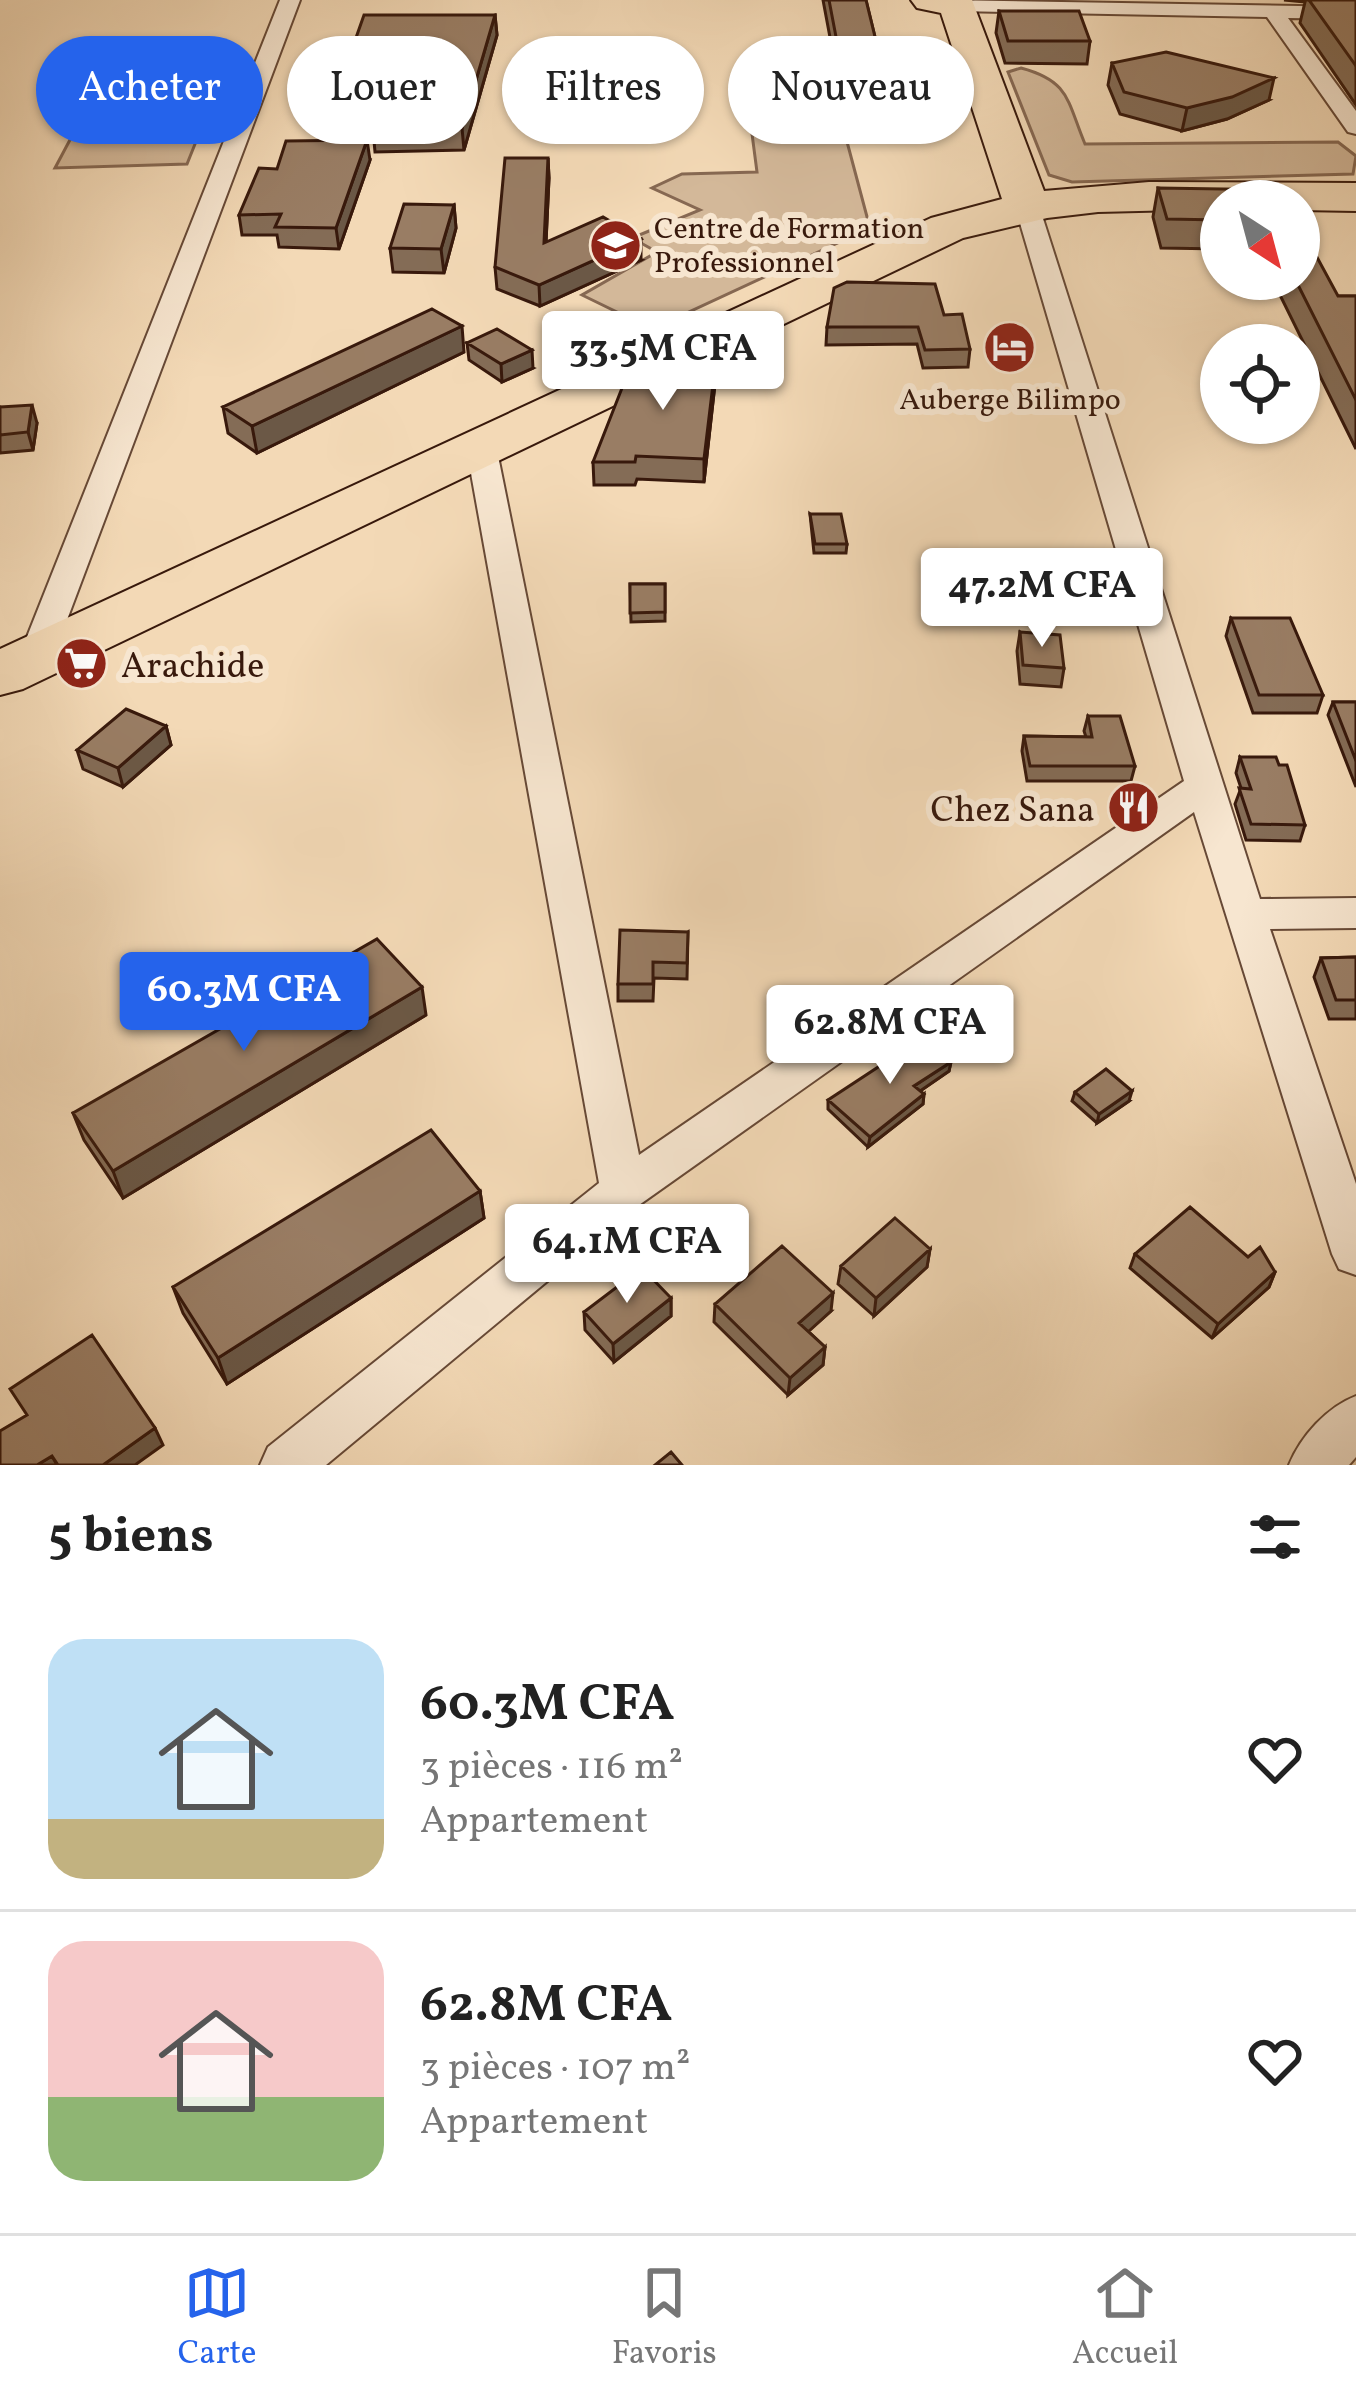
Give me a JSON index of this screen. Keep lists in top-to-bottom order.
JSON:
{
  "places": {
    "school or university": ["Centre de Formation Professionnel"],
    "hotel": ["Auberge Bilimpo"],
    "supermarket": ["Arachide"],
    "restaurant": ["Chez Sana"]
  },
  "north": "bottom right",
  "page": {
    "chip": [
      "Acheter",
      "Louer",
      "Filtres",
      "Nouveau"
    ],
    "price": [
      "33.5M CFA",
      "47.2M CFA",
      "60.3M CFA",
      "62.8M CFA",
      "64.1M CFA"
    ],
    "heading": "5 biens",
    "list": [
      {
        "name": "60.3M CFA",
        "note": "3 pièces · 116 m² · Appartement"
      },
      {
        "name": "62.8M CFA",
        "note": "3 pièces · 107 m² · Appartement"
      }
    ],
    "tabs": ["Carte", "Favoris", "Accueil"]
  }
}
